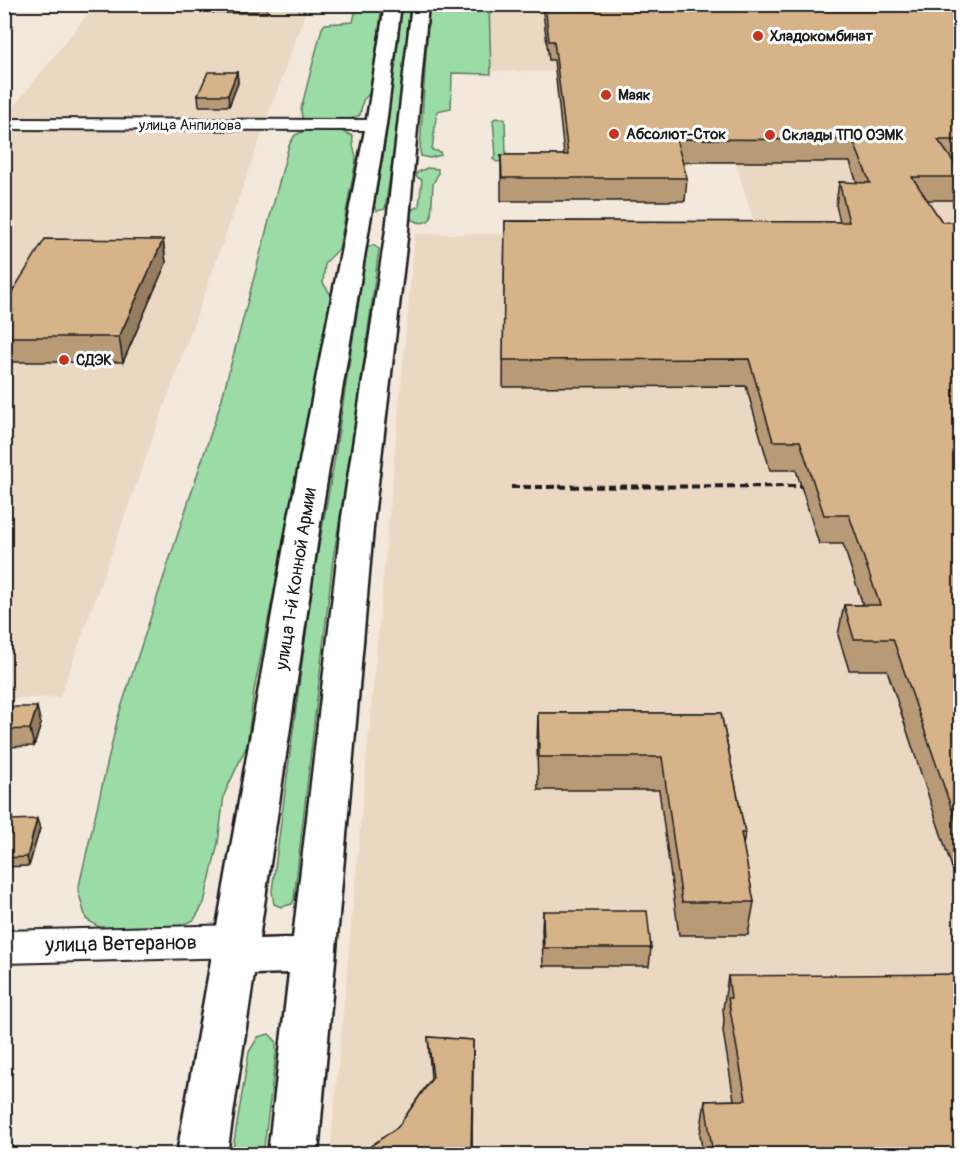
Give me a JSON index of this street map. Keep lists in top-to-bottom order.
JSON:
{
  "streets": {
    "main road": ["улица 1-й Конной Армии"],
    "street": ["улица Анпилова", "улица Ветеранов"]
  },
  "crossings": [
    ["улица Анпилова", "улица 1-й Конной Армии"],
    ["улица 1-й Конной Армии", "улица Ветеранов"]
  ],
  "places": [
    "Хладокомбинат",
    "Маяк",
    "Абсолют-Сток",
    "Склады ТПО ОЭМК",
    "СДЭК"
  ]
}
